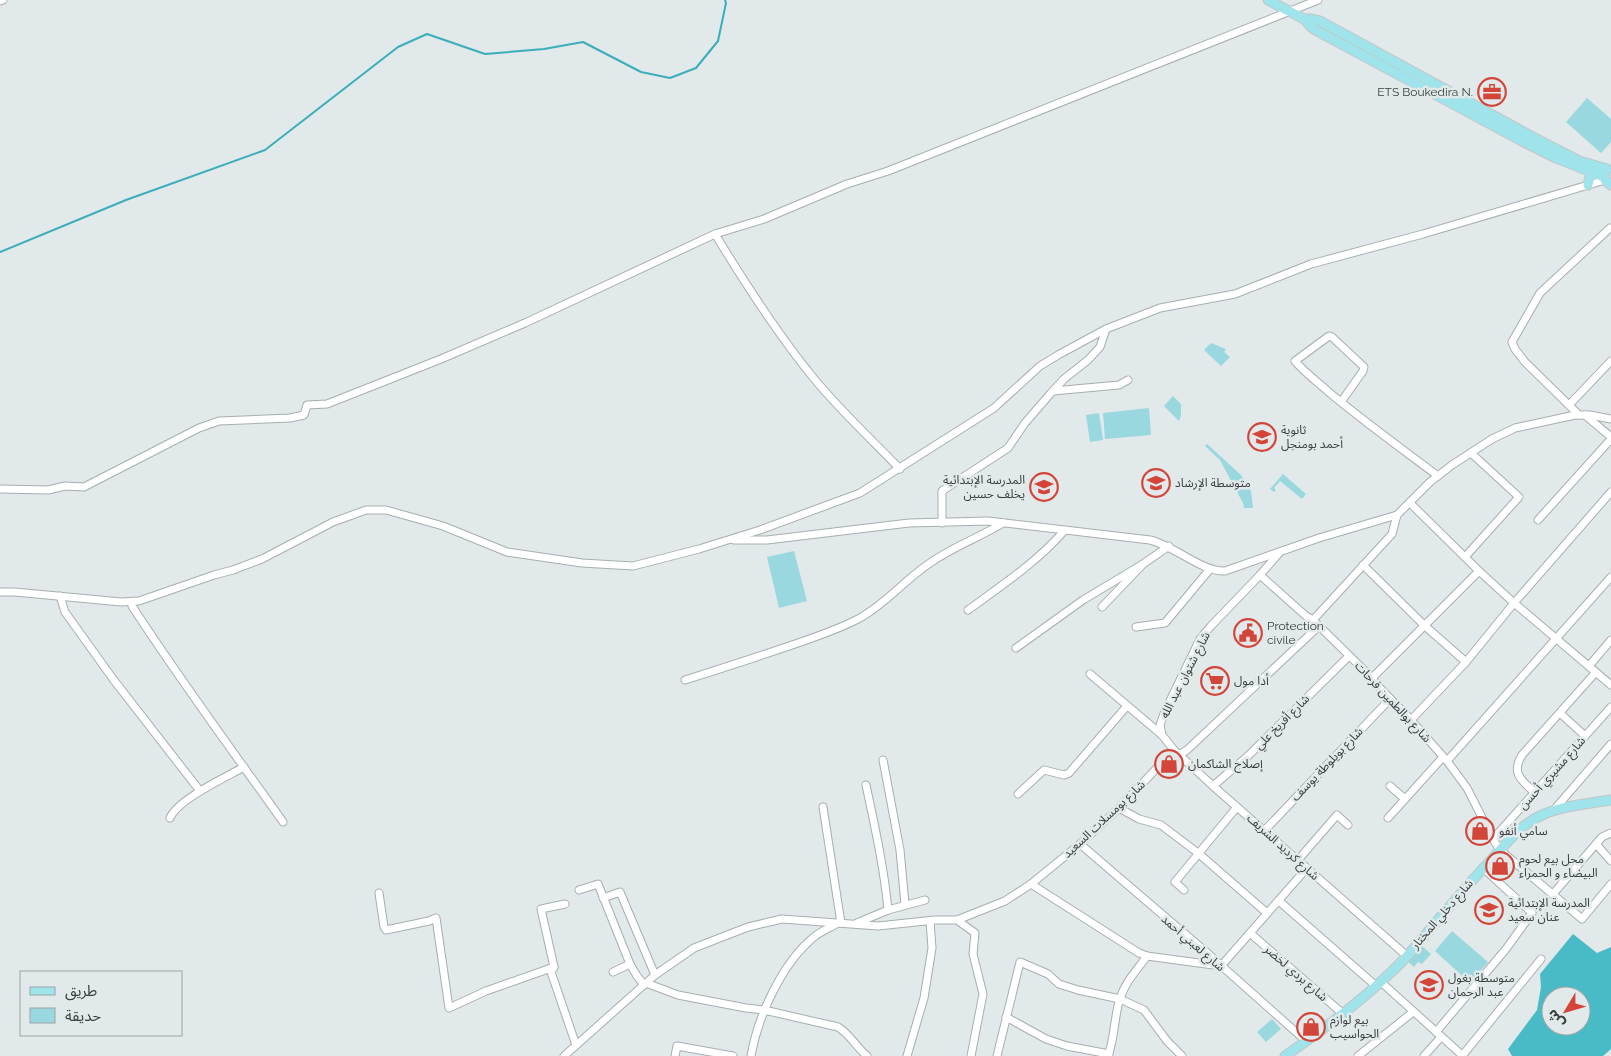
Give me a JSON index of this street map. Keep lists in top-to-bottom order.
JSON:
{
  "streets": {
    "main road": ["شارع دخلي المختار"],
    "street": [
      "شارع شتوان عبد الله",
      "شارع بوالطمين فرحات",
      "شارع أفريخ علي",
      "شارع بويلوطة يوسف",
      "شارع مشيري أحسن",
      "شارع بومسلات السعيد",
      "شارع كرديد الشريف",
      "شارع لعبني أحمد",
      "شارع بردي لخضر"
    ]
  },
  "crossings": [
    ["شارع شتوان عبد الله", "شارع بوالطمين فرحات"],
    ["شارع شتوان عبد الله", "شارع كرديد الشريف"],
    ["شارع بوالطمين فرحات", "شارع أفريخ علي"],
    ["شارع بوالطمين فرحات", "شارع بويلوطة يوسف"],
    ["شارع بوالطمين فرحات", "شارع مشيري أحسن"],
    ["شارع بوالطمين فرحات", "شارع بومسلات السعيد"],
    ["شارع بوالطمين فرحات", "شارع دخلي المختار"],
    ["شارع أفريخ علي", "شارع كرديد الشريف"],
    ["شارع بويلوطة يوسف", "شارع كرديد الشريف"],
    ["شارع بومسلات السعيد", "شارع كرديد الشريف"],
    ["شارع بومسلات السعيد", "شارع لعبني أحمد"],
    ["شارع كرديد الشريف", "شارع دخلي المختار"],
    ["شارع دخلي المختار", "شارع لعبني أحمد"],
    ["شارع دخلي المختار", "شارع بردي لخضر"]
  ],
  "places": {
    "office": ["ETS Boukedira N."],
    "school or university": [
      "ثانوية أحمد بومنجل",
      "متوسطة الإرشاد",
      "المدرسة الإبتدائية يخلف حسين",
      "المدرسة الإبتدائية عنان سعيد",
      "متوسطة بغول عبد الرحمان"
    ],
    "public building": ["Protection civile"],
    "supermarket": ["أدا مول"],
    "shop": [
      "إصلاح الشاكمان",
      "سامي أنفو",
      "محل بيع لحوم البيضاء و الحمراء",
      "بيع لوازم الحواسيب"
    ]
  },
  "legend": ["طريق", "حديقة"],
  "north": "bottom left"
}
